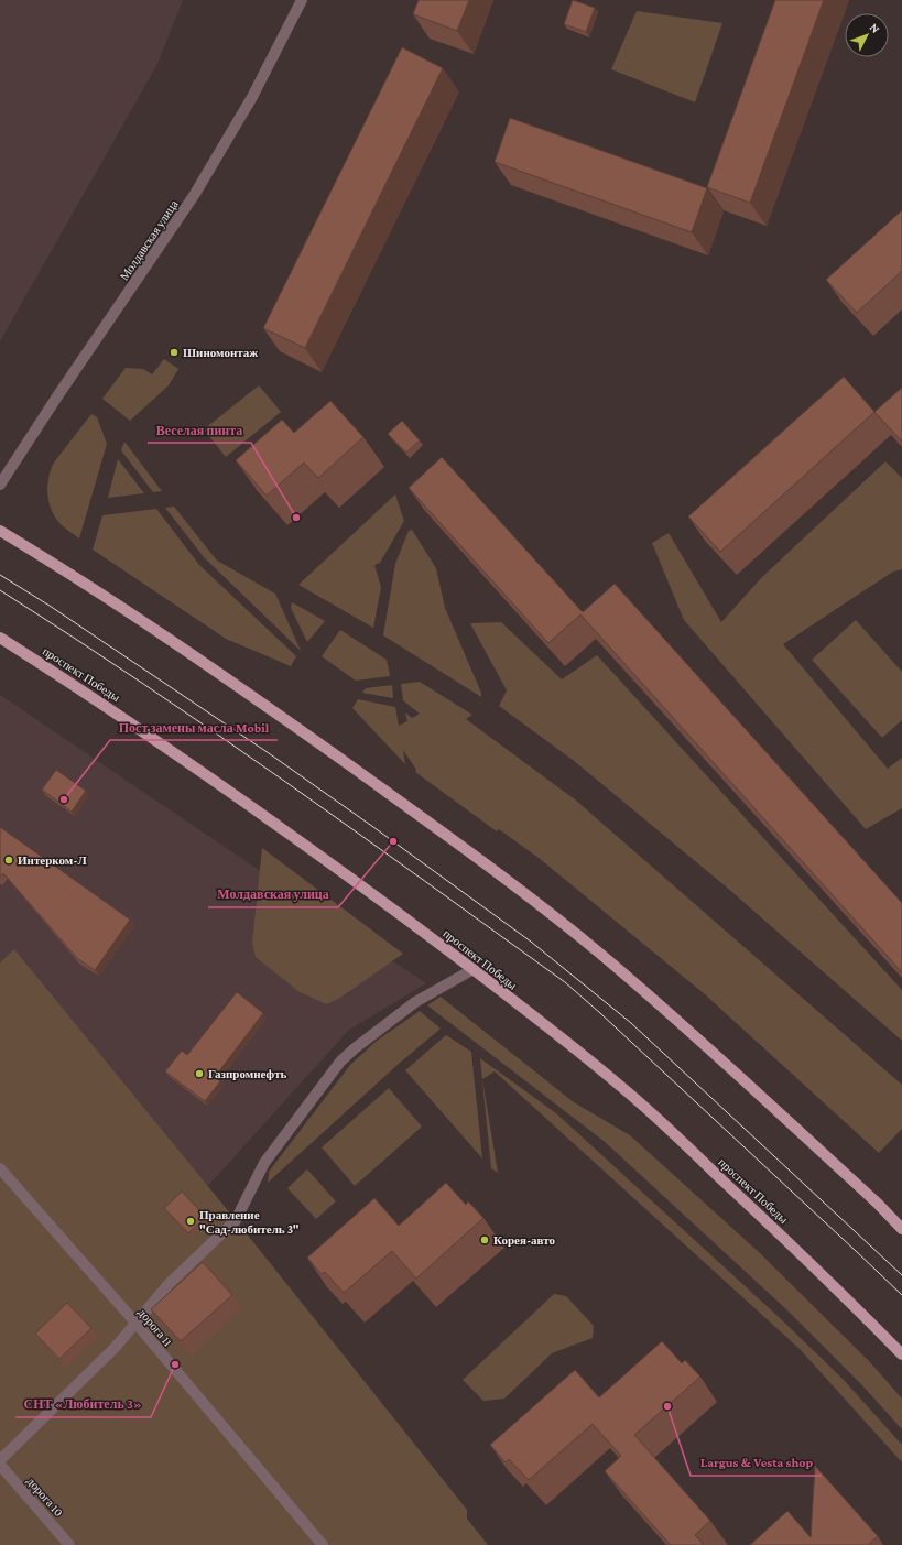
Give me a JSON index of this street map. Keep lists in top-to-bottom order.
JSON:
{
  "streets": {
    "main road": ["проспект Победы"],
    "street": ["Молдавская улица", "дорога 11", "дорога 10"]
  },
  "places": [
    "Шиномонтаж",
    "Веселая пинта",
    "Пост замены масла Mobil",
    "Молдавская улица",
    "Интерком-Л",
    "Газпромнефть",
    "Правление \"Сад-любитель 3\"",
    "Корея-авто",
    "СНТ «Любитель 3»",
    "Largus & Vesta shop"
  ],
  "north": "top right"
}
